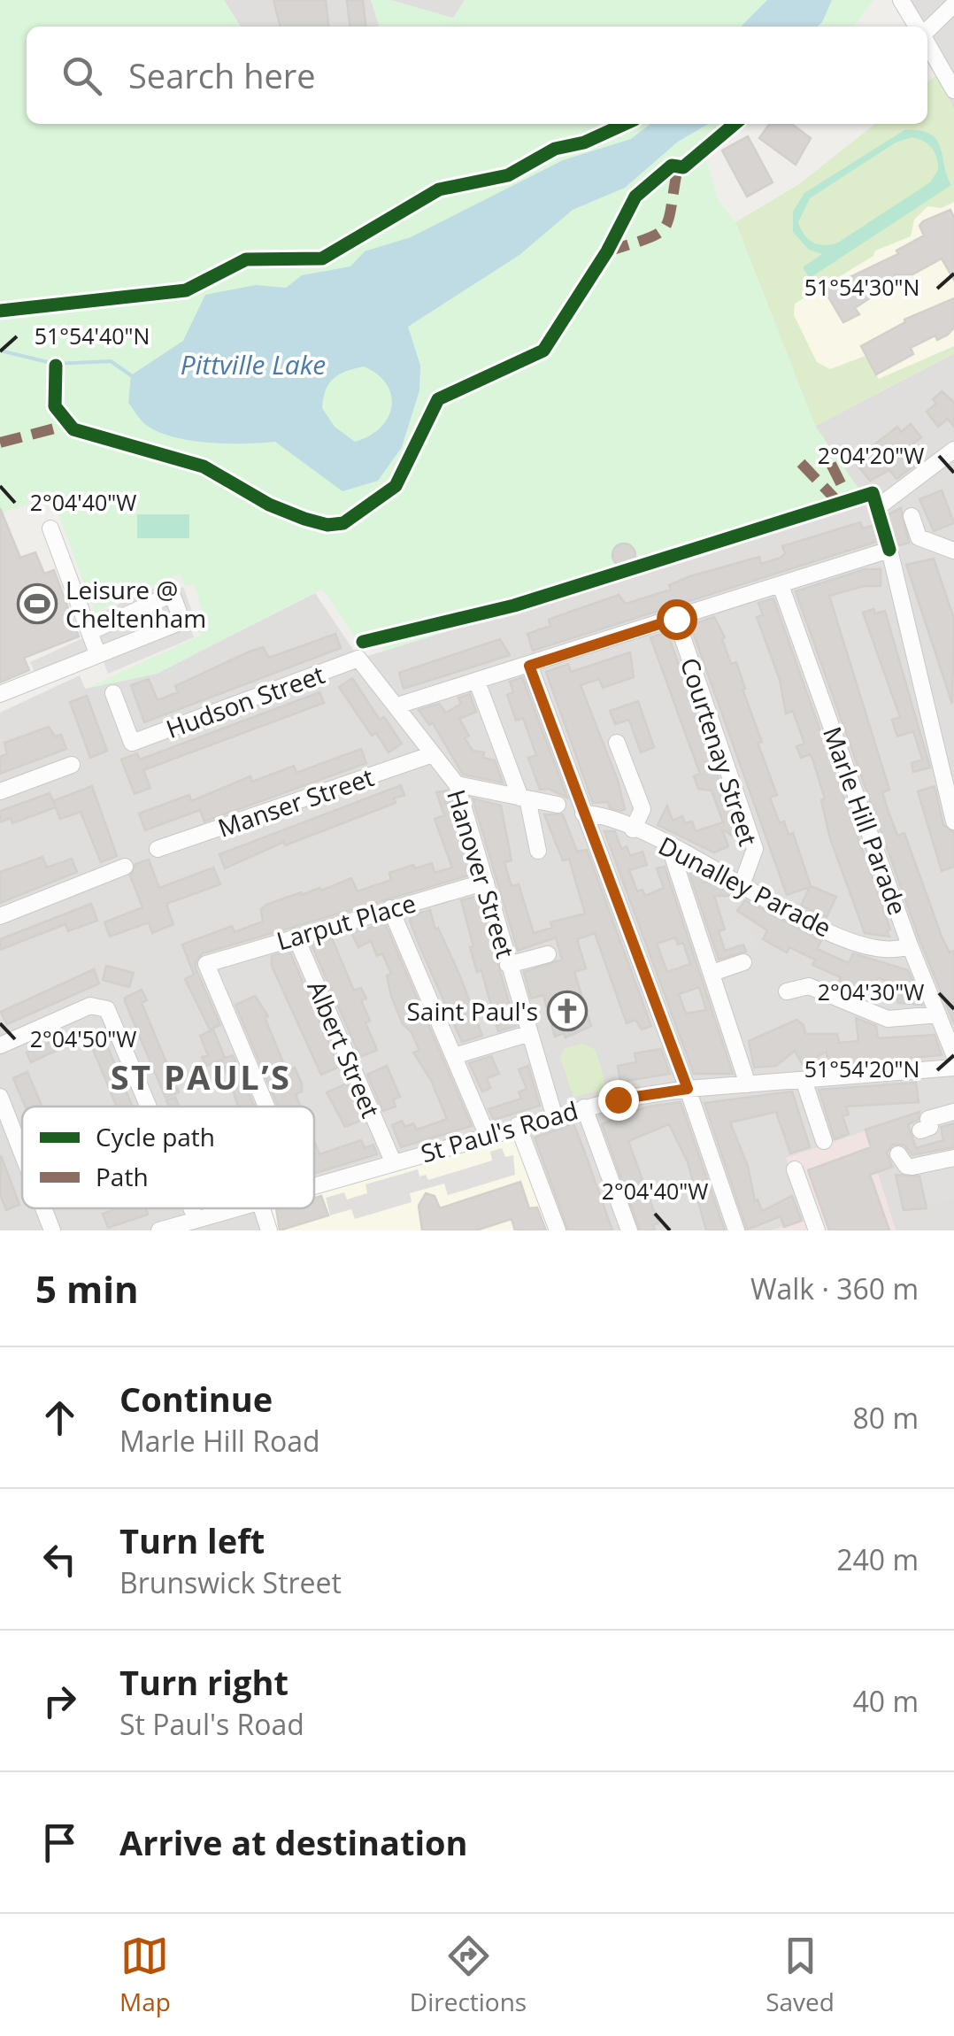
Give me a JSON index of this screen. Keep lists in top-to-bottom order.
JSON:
{
  "streets": {
    "street": [
      "Hudson Street",
      "Courtenay Street",
      "Manser Street",
      "Marle Hill Parade",
      "Hanover Street",
      "Dunalley Parade",
      "Larput Place",
      "Albert Street",
      "St Paul's Road"
    ]
  },
  "crossings": [
    ["Hudson Street", "Hanover Street"],
    ["Courtenay Street", "Dunalley Parade"],
    ["Manser Street", "Hanover Street"],
    ["Marle Hill Parade", "Dunalley Parade"],
    ["Hanover Street", "Larput Place"],
    ["Hanover Street", "St Paul's Road"],
    ["Larput Place", "Albert Street"],
    ["Albert Street", "St Paul's Road"]
  ],
  "districts": ["ST PAUL’S"],
  "water": ["Pittville Lake"],
  "places": {
    "sports": ["Leisure @ Cheltenham"],
    "church": ["Saint Paul's"]
  },
  "legend": ["Cycle path", "Path"],
  "page": {
    "search": "Search here",
    "heading": ["5 min", "Walk · 360 m"],
    "list": [
      ["Continue", "Marle Hill Road", "80 m"],
      ["Turn left", "Brunswick Street", "240 m"],
      ["Turn right", "St Paul's Road", "40 m"],
      "Arrive at destination"
    ],
    "nav": ["Map", "Directions", "Saved"]
  },
  "coordinates": [
    "51°54'30\"N",
    "51°54'40\"N",
    "2°04'20\"W",
    "2°04'40\"W",
    "2°04'30\"W",
    "2°04'50\"W",
    "51°54'20\"N"
  ]
}
